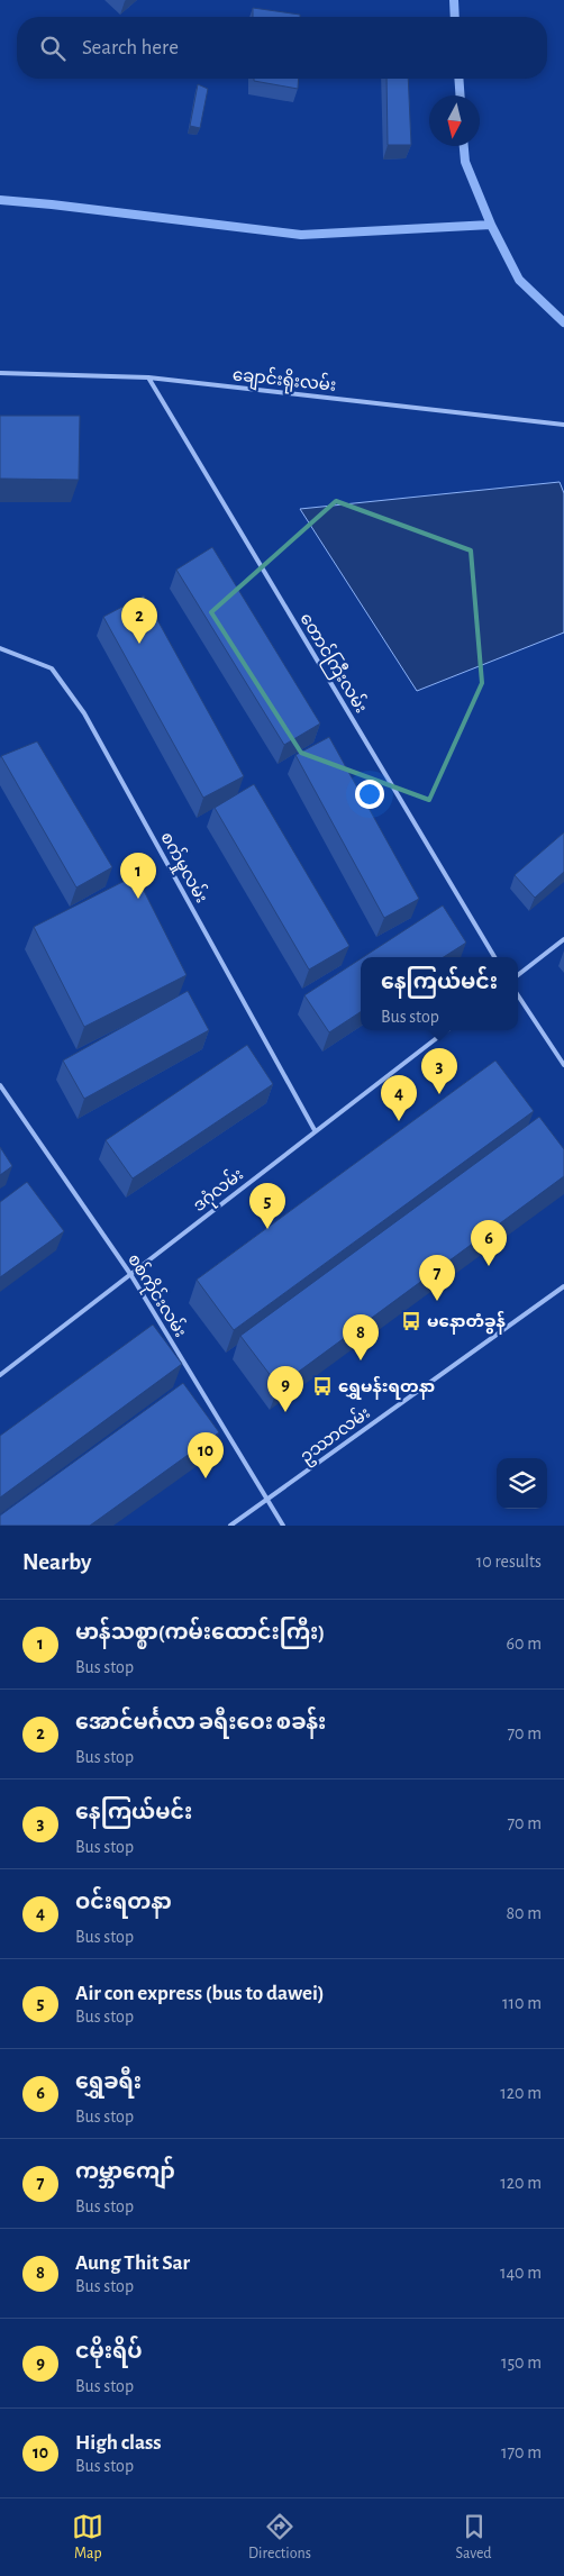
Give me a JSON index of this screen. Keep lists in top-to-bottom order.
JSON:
{
  "streets": {
    "lane": [
      "ချောင်းရိုးလမ်း",
      "တောင်ကြီးလမ်း",
      "စက်မှုလမ်း",
      "ဒဂုံလမ်း",
      "စစ်ကိုင်းလမ်း",
      "ဥဿာလမ်း"
    ]
  },
  "crossings": [
    ["ချောင်းရိုးလမ်း", "တောင်ကြီးလမ်း"],
    ["စက်မှုလမ်း", "ဒဂုံလမ်း"],
    ["ဒဂုံလမ်း", "စစ်ကိုင်းလမ်း"],
    ["စစ်ကိုင်းလမ်း", "ဥဿာလမ်း"]
  ],
  "places": {
    "bus stop": ["မနောတံခွန်", "ရွှေမန်းရတနာ"]
  },
  "north": "bottom",
  "page": {
    "search": "Search here",
    "pins": [
      "2",
      "1",
      "3",
      "4",
      "5",
      "6",
      "7",
      "8",
      "9",
      "10"
    ],
    "popup": ["နေကြယ်မင်း", "Bus stop"],
    "heading": ["Nearby", "10 results"],
    "list": [
      {
        "mark": "1",
        "name": "မာန်သစ္စာ(ကမ်းထောင်းကြီး)",
        "note": "Bus stop",
        "value": "60 m"
      },
      {
        "mark": "2",
        "name": "အောင်မင်္ဂလာ ခရီးဝေး စခန်း",
        "note": "Bus stop",
        "value": "70 m"
      },
      {
        "mark": "3",
        "name": "နေကြယ်မင်း",
        "note": "Bus stop",
        "value": "70 m"
      },
      {
        "mark": "4",
        "name": "ဝင်းရတနာ",
        "note": "Bus stop",
        "value": "80 m"
      },
      {
        "mark": "5",
        "name": "Air con express (bus to dawei)",
        "note": "Bus stop",
        "value": "110 m"
      },
      {
        "mark": "6",
        "name": "ရွှေခရီး",
        "note": "Bus stop",
        "value": "120 m"
      },
      {
        "mark": "7",
        "name": "ကမ္ဘာကျော်",
        "note": "Bus stop",
        "value": "120 m"
      },
      {
        "mark": "8",
        "name": "Aung Thit Sar",
        "note": "Bus stop",
        "value": "140 m"
      },
      {
        "mark": "9",
        "name": "ငမိုးရိပ်",
        "note": "Bus stop",
        "value": "150 m"
      },
      {
        "mark": "10",
        "name": "High class",
        "note": "Bus stop",
        "value": "170 m"
      }
    ],
    "nav": ["Map", "Directions", "Saved"]
  }
}
